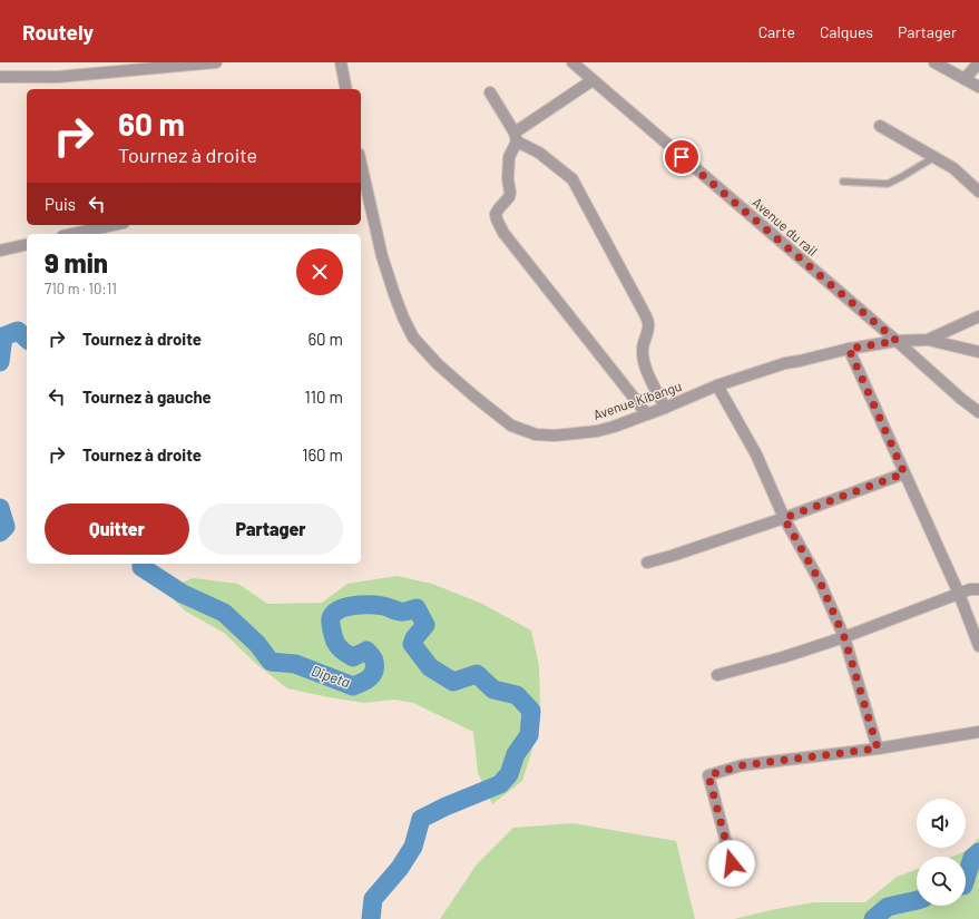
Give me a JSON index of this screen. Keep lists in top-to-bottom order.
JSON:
{
  "streets": {
    "street": ["Avenue du rail", "Avenue Kibangu"]
  },
  "crossings": [
    ["Avenue du rail", "Avenue Kibangu"]
  ],
  "water": ["Dipeta"],
  "page": {
    "header": "Routely",
    "nav": ["Carte", "Calques", "Partager"],
    "turn": ["60 m", "Tournez à droite"],
    "then": "Puis",
    "heading": ["9 min", "710 m · 10:11"],
    "list": [
      {
        "name": "Tournez à droite",
        "value": "60 m"
      },
      {
        "name": "Tournez à gauche",
        "value": "110 m"
      },
      {
        "name": "Tournez à droite",
        "value": "160 m"
      }
    ],
    "buttons": ["Quitter", "Partager"]
  }
}
